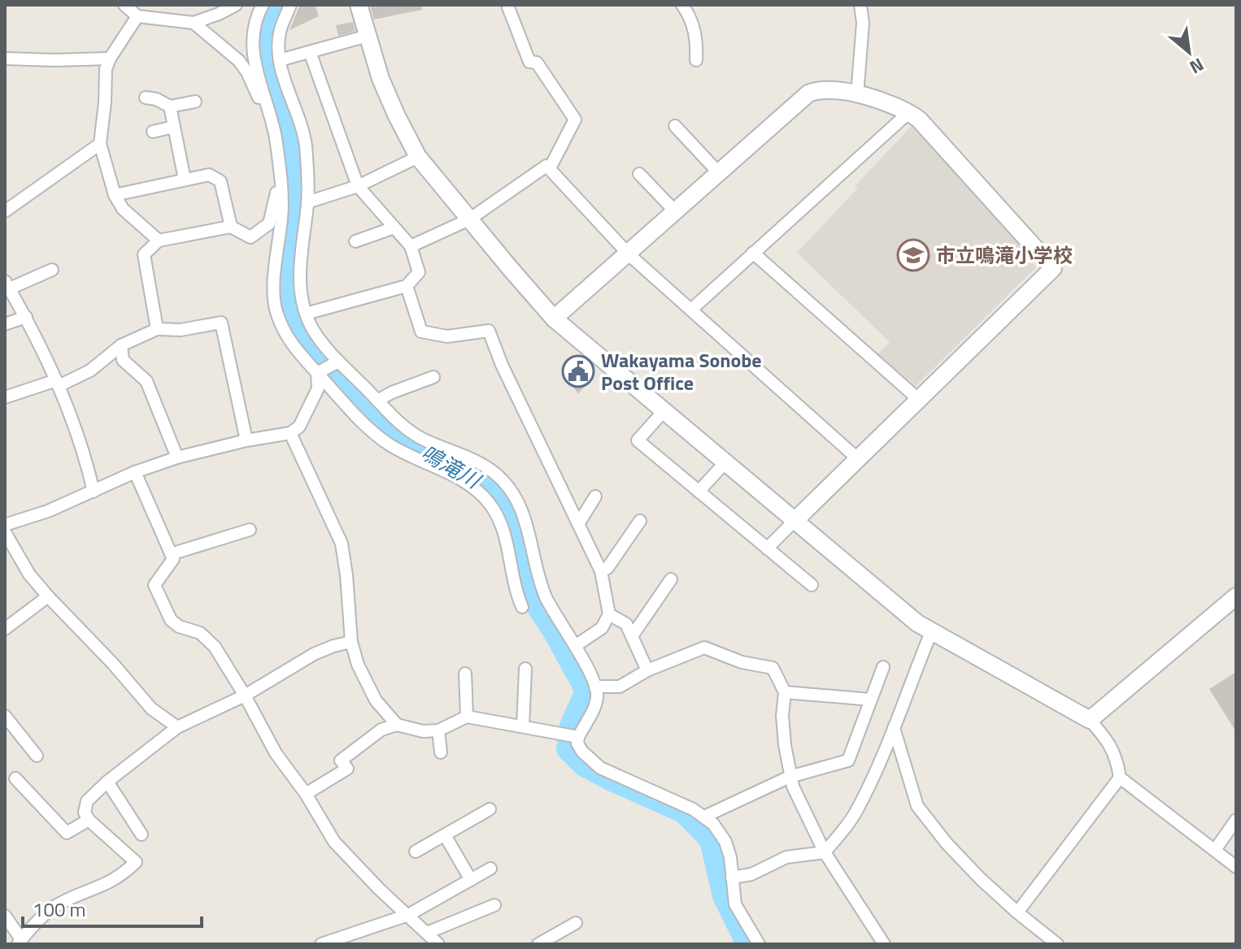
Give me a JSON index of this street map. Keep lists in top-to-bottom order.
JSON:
{
  "water": ["鳴滝川"],
  "places": {
    "school or university": ["市立鳴滝小学校"],
    "public building": ["Wakayama Sonobe Post Office"]
  },
  "scale_bar": "100 m",
  "north": "bottom right"
}
